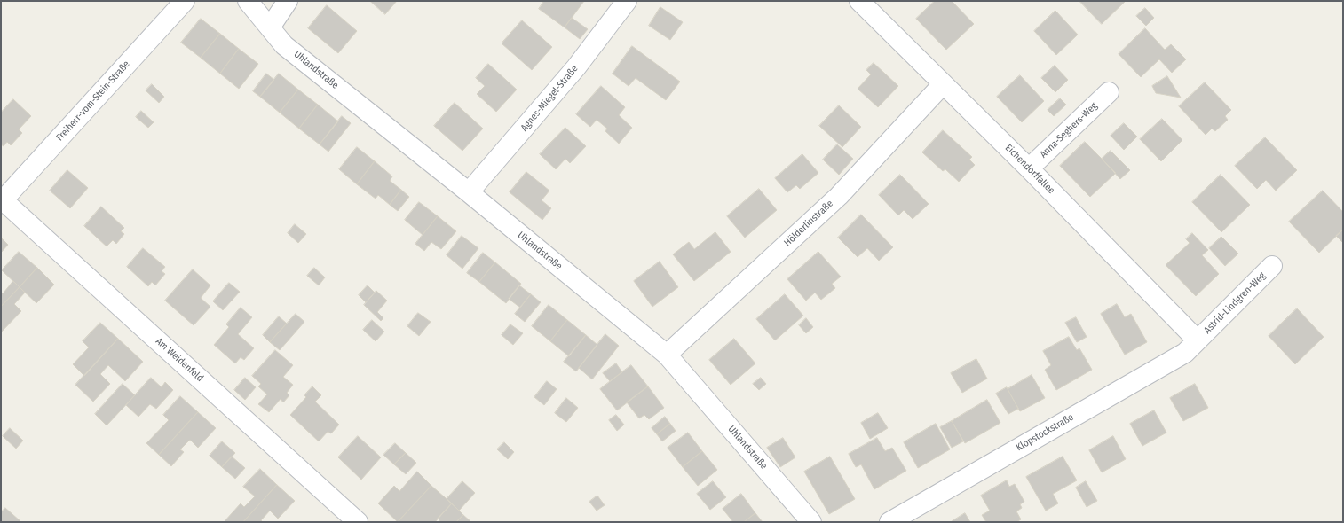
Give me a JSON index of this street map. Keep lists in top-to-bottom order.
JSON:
{
  "streets": {
    "street": [
      "Uhlandstraße",
      "Agnes-Miegel-Straße",
      "Freiherr-vom-Stein-Straße",
      "Anna-Seghers-Weg",
      "Eichendorffallee",
      "Hölderlinstraße",
      "Astrid-Lindgren-Weg",
      "Am Weidenfeld",
      "Klopstockstraße"
    ]
  },
  "crossings": [
    ["Uhlandstraße", "Agnes-Miegel-Straße"],
    ["Uhlandstraße", "Hölderlinstraße"],
    ["Freiherr-vom-Stein-Straße", "Am Weidenfeld"],
    ["Anna-Seghers-Weg", "Eichendorffallee"],
    ["Eichendorffallee", "Hölderlinstraße"],
    ["Eichendorffallee", "Astrid-Lindgren-Weg"],
    ["Eichendorffallee", "Klopstockstraße"],
    ["Astrid-Lindgren-Weg", "Klopstockstraße"]
  ]
}
